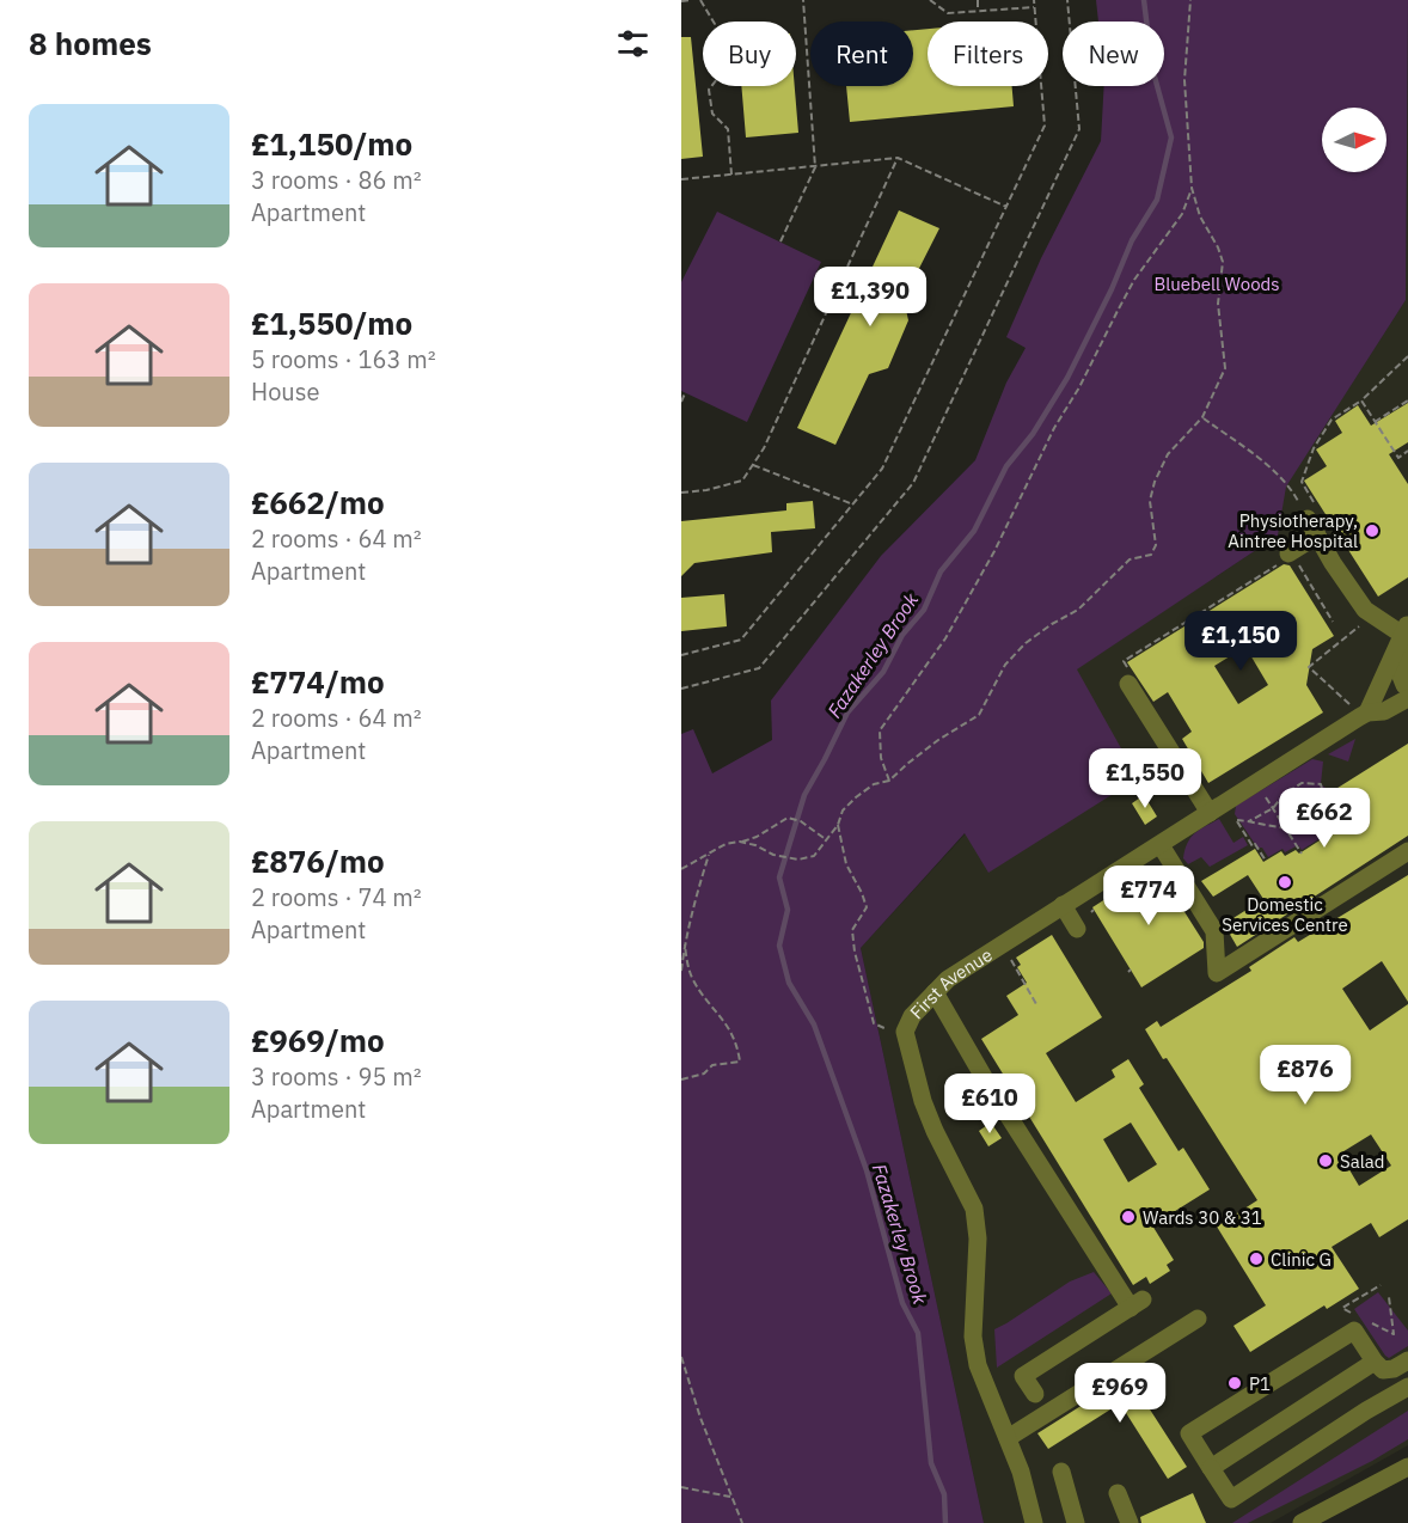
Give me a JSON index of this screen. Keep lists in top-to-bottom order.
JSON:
{
  "streets": {
    "street": ["First Avenue"]
  },
  "water": ["Fazakerley Brook"],
  "parks": ["Bluebell Woods"],
  "places": [
    "Physiotherapy, Aintree Hospital",
    "Domestic Services Centre",
    "Salad",
    "Wards 30 & 31",
    "Clinic G",
    "P1"
  ],
  "north": "right",
  "page": {
    "heading": "8 homes",
    "chip": [
      "Buy",
      "Rent",
      "Filters",
      "New"
    ],
    "list": [
      {
        "name": "£1,150/mo",
        "note": "3 rooms · 86 m² · Apartment"
      },
      {
        "name": "£1,550/mo",
        "note": "5 rooms · 163 m² · House"
      },
      {
        "name": "£662/mo",
        "note": "2 rooms · 64 m² · Apartment"
      },
      {
        "name": "£774/mo",
        "note": "2 rooms · 64 m² · Apartment"
      },
      {
        "name": "£876/mo",
        "note": "2 rooms · 74 m² · Apartment"
      },
      {
        "name": "£969/mo",
        "note": "3 rooms · 95 m² · Apartment"
      }
    ],
    "price": [
      "£1,390",
      "£1,150",
      "£1,550",
      "£662",
      "£774",
      "£876",
      "£610",
      "£969"
    ]
  }
}
